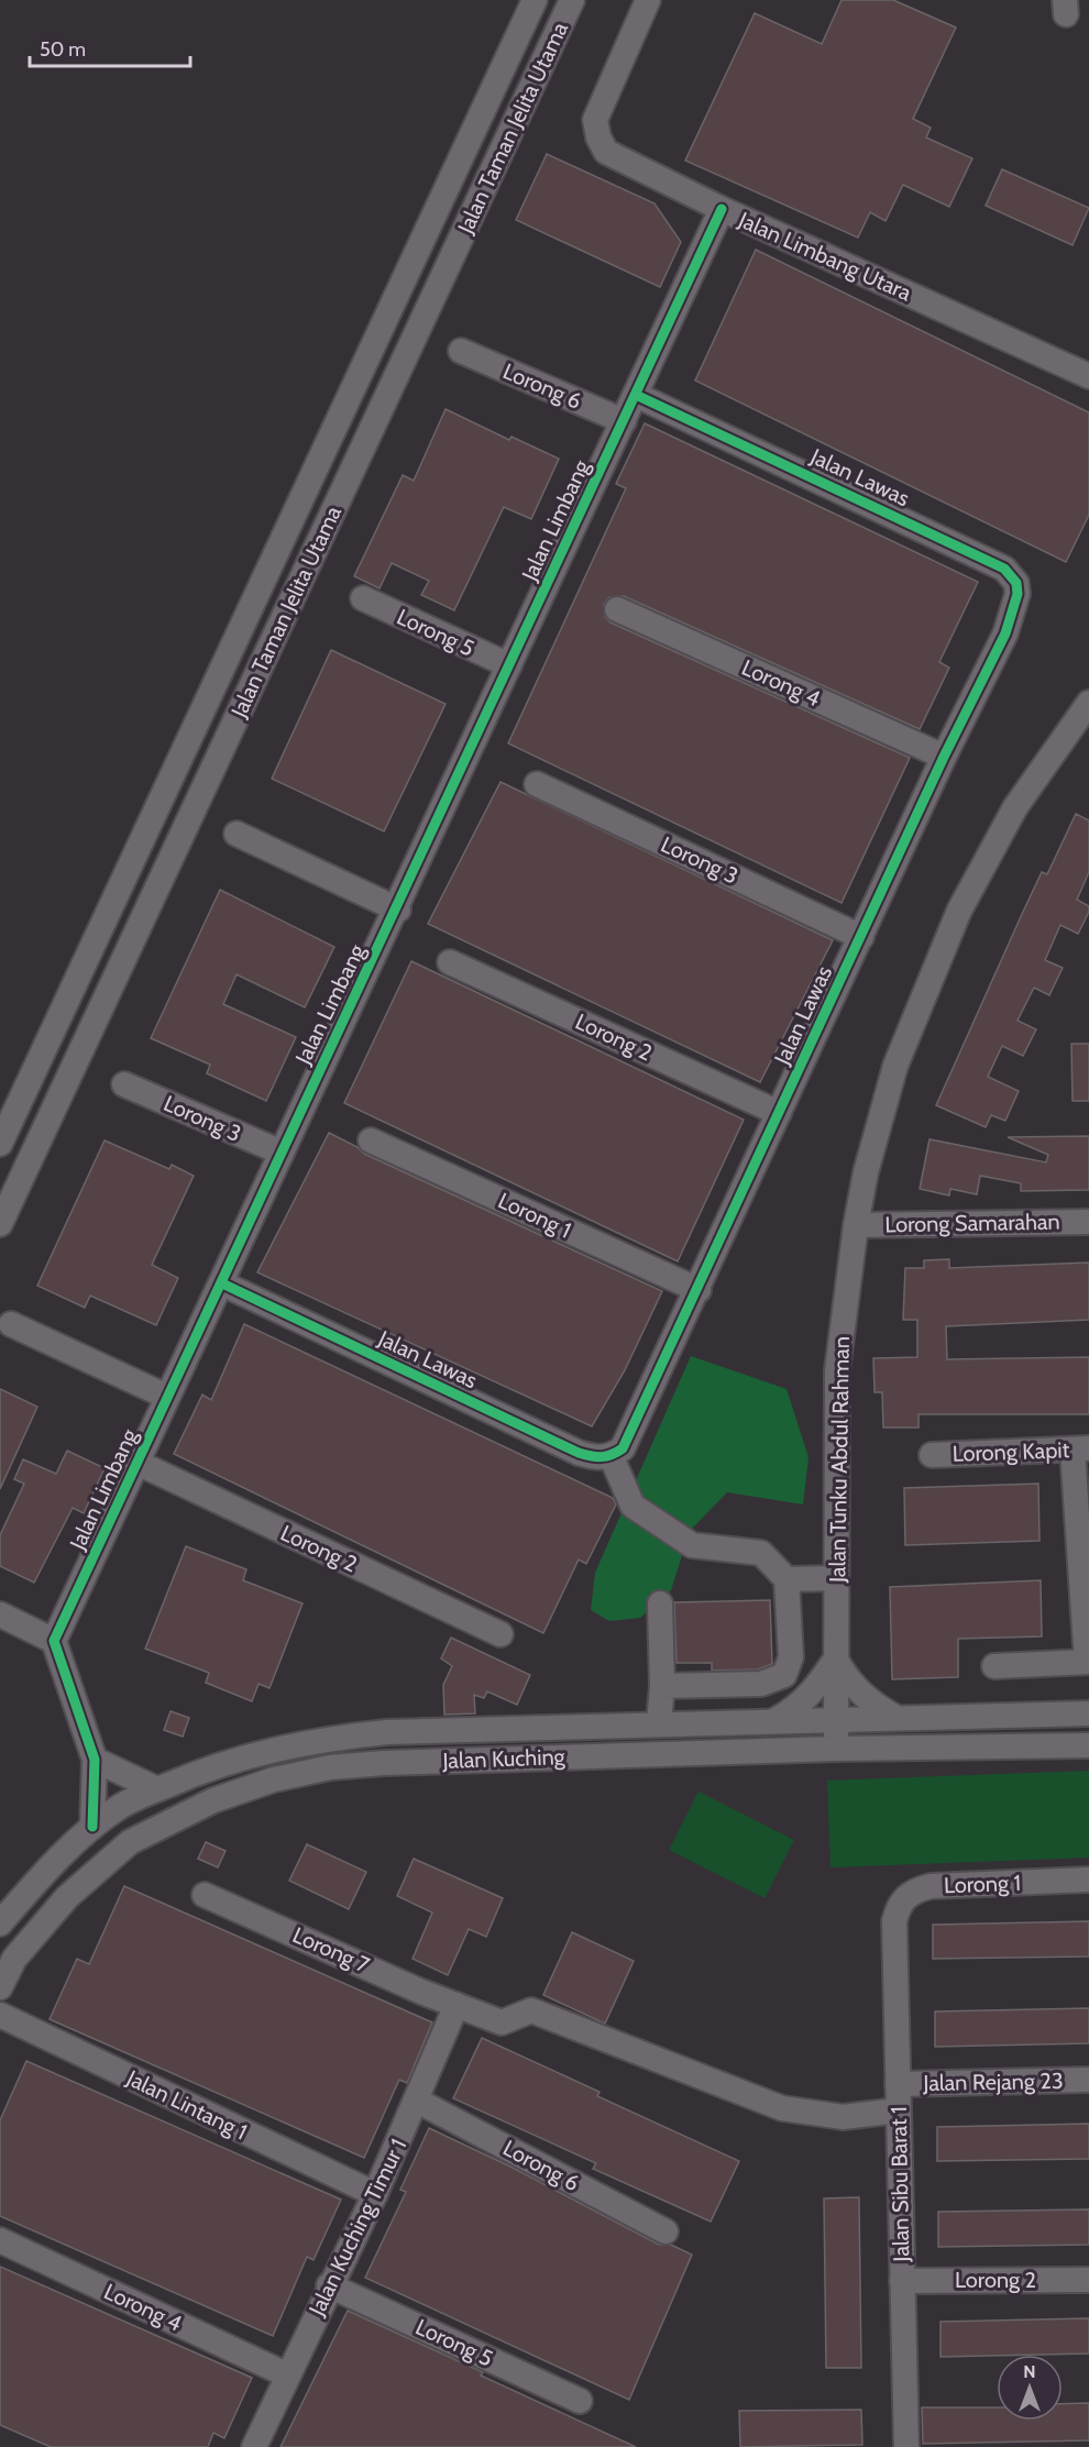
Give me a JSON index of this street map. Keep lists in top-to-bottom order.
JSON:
{
  "streets": {
    "street": [
      "Jalan Taman Jelita Utama",
      "Jalan Limbang Utara",
      "Lorong 6",
      "Jalan Lawas",
      "Jalan Limbang",
      "Lorong 5",
      "Lorong 4",
      "Lorong 3",
      "Lorong 2",
      "Lorong 1",
      "Lorong Samarahan",
      "Lorong Kapit",
      "Jalan Tunku Abdul Rahman",
      "Jalan Kuching",
      "Lorong 7",
      "Jalan Rejang 23",
      "Jalan Lintang 1",
      "Jalan Sibu Barat 1",
      "Jalan Kuching Timur 1"
    ]
  },
  "crossings": [
    ["Jalan Limbang Utara", "Jalan Limbang"],
    ["Lorong 6", "Jalan Limbang"],
    ["Lorong 6", "Jalan Kuching Timur 1"],
    ["Jalan Lawas", "Jalan Limbang"],
    ["Jalan Lawas", "Lorong 4"],
    ["Jalan Lawas", "Lorong 3"],
    ["Jalan Lawas", "Lorong 2"],
    ["Jalan Lawas", "Lorong 1"],
    ["Jalan Limbang", "Lorong 5"],
    ["Jalan Limbang", "Lorong 3"],
    ["Jalan Limbang", "Lorong 2"],
    ["Lorong 5", "Jalan Kuching Timur 1"],
    ["Lorong 4", "Jalan Kuching Timur 1"],
    ["Lorong 2", "Jalan Sibu Barat 1"],
    ["Lorong 1", "Jalan Sibu Barat 1"],
    ["Lorong Samarahan", "Jalan Tunku Abdul Rahman"],
    ["Jalan Tunku Abdul Rahman", "Jalan Kuching"],
    ["Lorong 7", "Jalan Sibu Barat 1"],
    ["Lorong 7", "Jalan Kuching Timur 1"],
    ["Jalan Rejang 23", "Jalan Sibu Barat 1"],
    ["Jalan Lintang 1", "Jalan Kuching Timur 1"]
  ],
  "scale_bar": "50 m",
  "north": "top"
}
